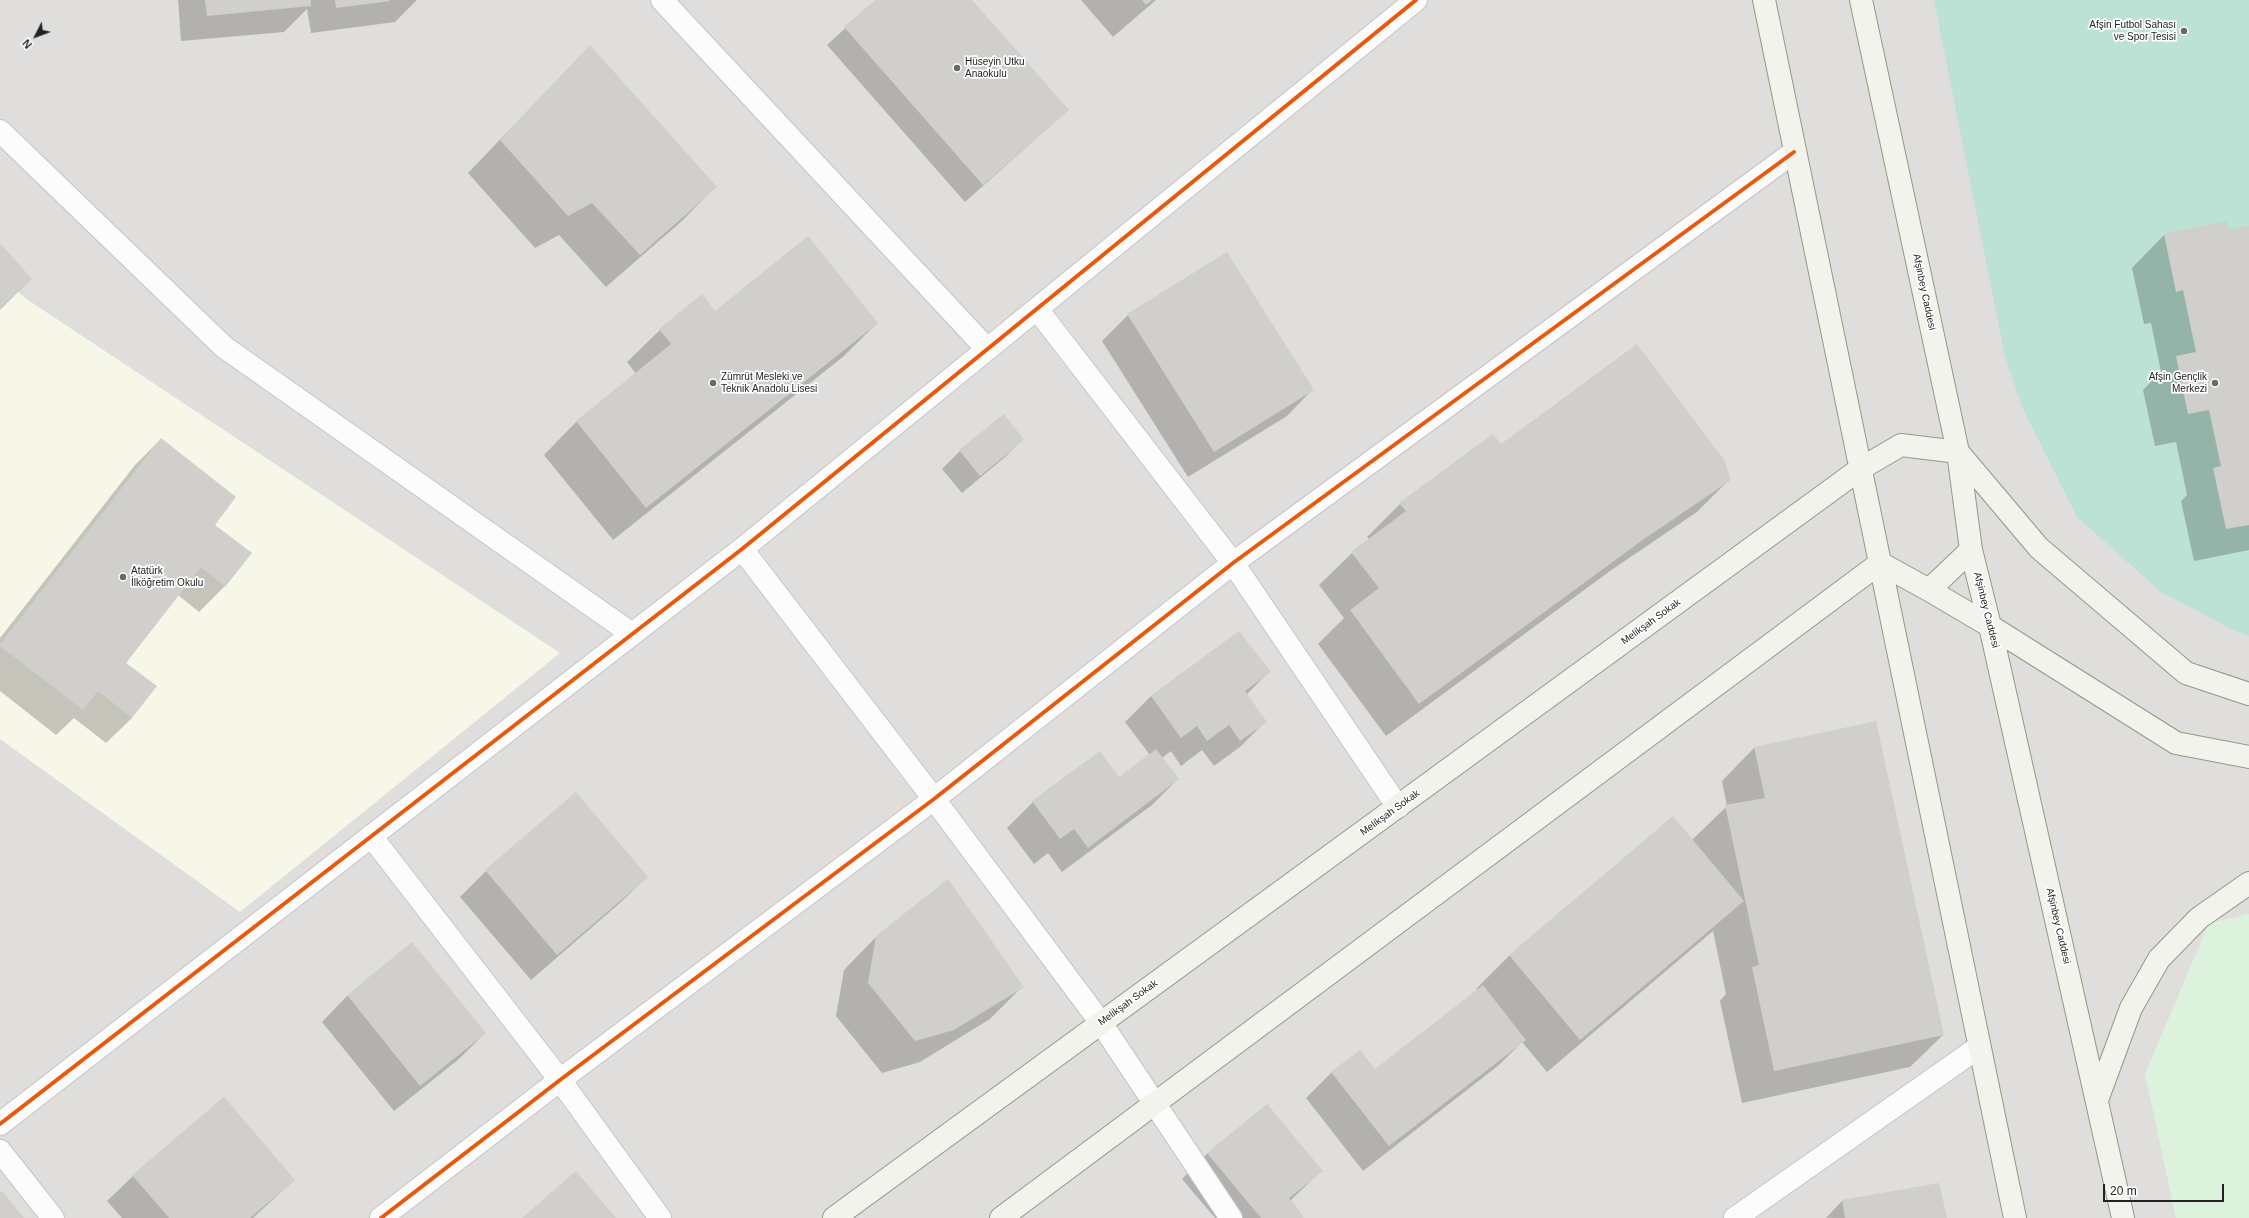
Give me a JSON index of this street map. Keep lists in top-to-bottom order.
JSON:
{
  "streets": {
    "street": ["Afşinbey Caddesi", "Melikşah Sokak"]
  },
  "crossings": [
    ["Afşinbey Caddesi", "Melikşah Sokak"]
  ],
  "places": [
    "Afşin Futbol Sahası ve Spor Tesisi",
    "Hüseyin Utku Anaokulu",
    "Zümrüt Mesleki ve Teknik Anadolu Lisesi",
    "Afşin Gençlik Merkezi",
    "Atatürk İlköğretim Okulu"
  ],
  "scale_bar": "20 m",
  "north": "bottom left"
}
